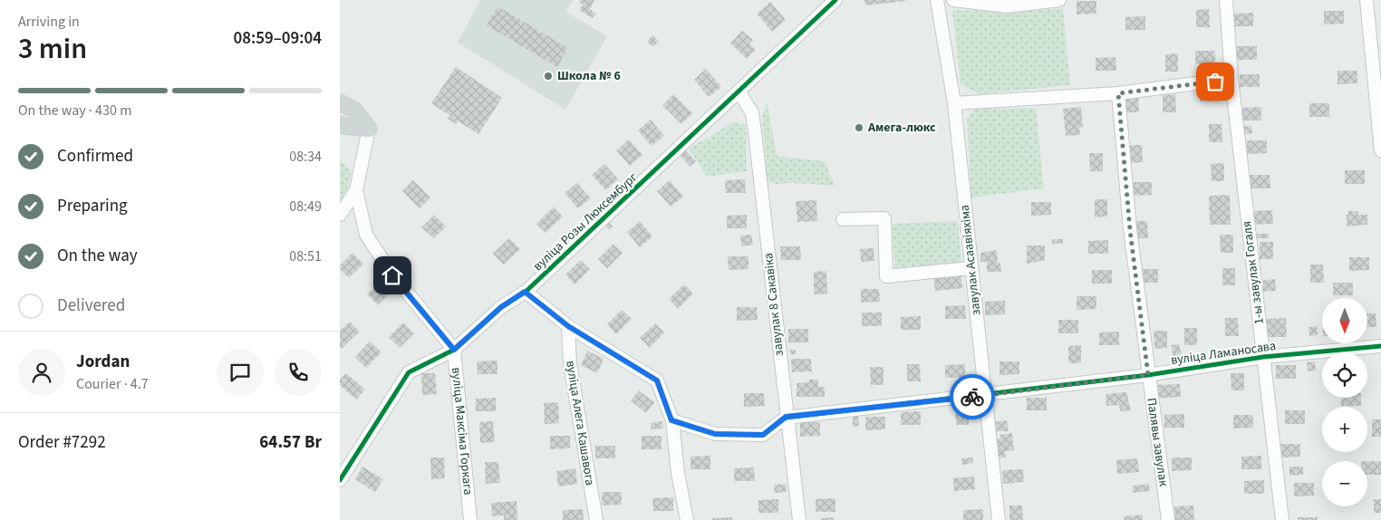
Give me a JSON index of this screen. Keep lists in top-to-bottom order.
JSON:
{
  "streets": {
    "street": [
      "вуліца Розы Люксембург",
      "завулак Асаавіяхіма",
      "1-ы завулак Гогаля",
      "завулак 8 Сакавіка",
      "вуліца Ламаносава",
      "вуліца Алега Кашавога",
      "вуліца Максіма Горкага",
      "Палявы завулак"
    ]
  },
  "crossings": [
    ["вуліца Розы Люксембург", "завулак 8 Сакавіка"],
    ["вуліца Розы Люксембург", "вуліца Максіма Горкага"],
    ["завулак Асаавіяхіма", "вуліца Ламаносава"],
    ["1-ы завулак Гогаля", "вуліца Ламаносава"],
    ["завулак 8 Сакавіка", "вуліца Ламаносава"],
    ["вуліца Ламаносава", "Палявы завулак"]
  ],
  "places": ["Школа № 6", "Амега-люкс"],
  "north": "bottom",
  "page": {
    "heading": ["3 min", "Arriving in", "08:59–09:04"],
    "panel": [
      "Jordan",
      "Courier · 4.7",
      "Order #7292",
      "64.57 Br"
    ],
    "bar": "On the way · 430 m",
    "list": [
      ["Confirmed", "08:34"],
      ["Preparing", "08:49"],
      ["On the way", "08:51"],
      "Delivered"
    ],
    "map_buttons": ["+", "−"]
  }
}
